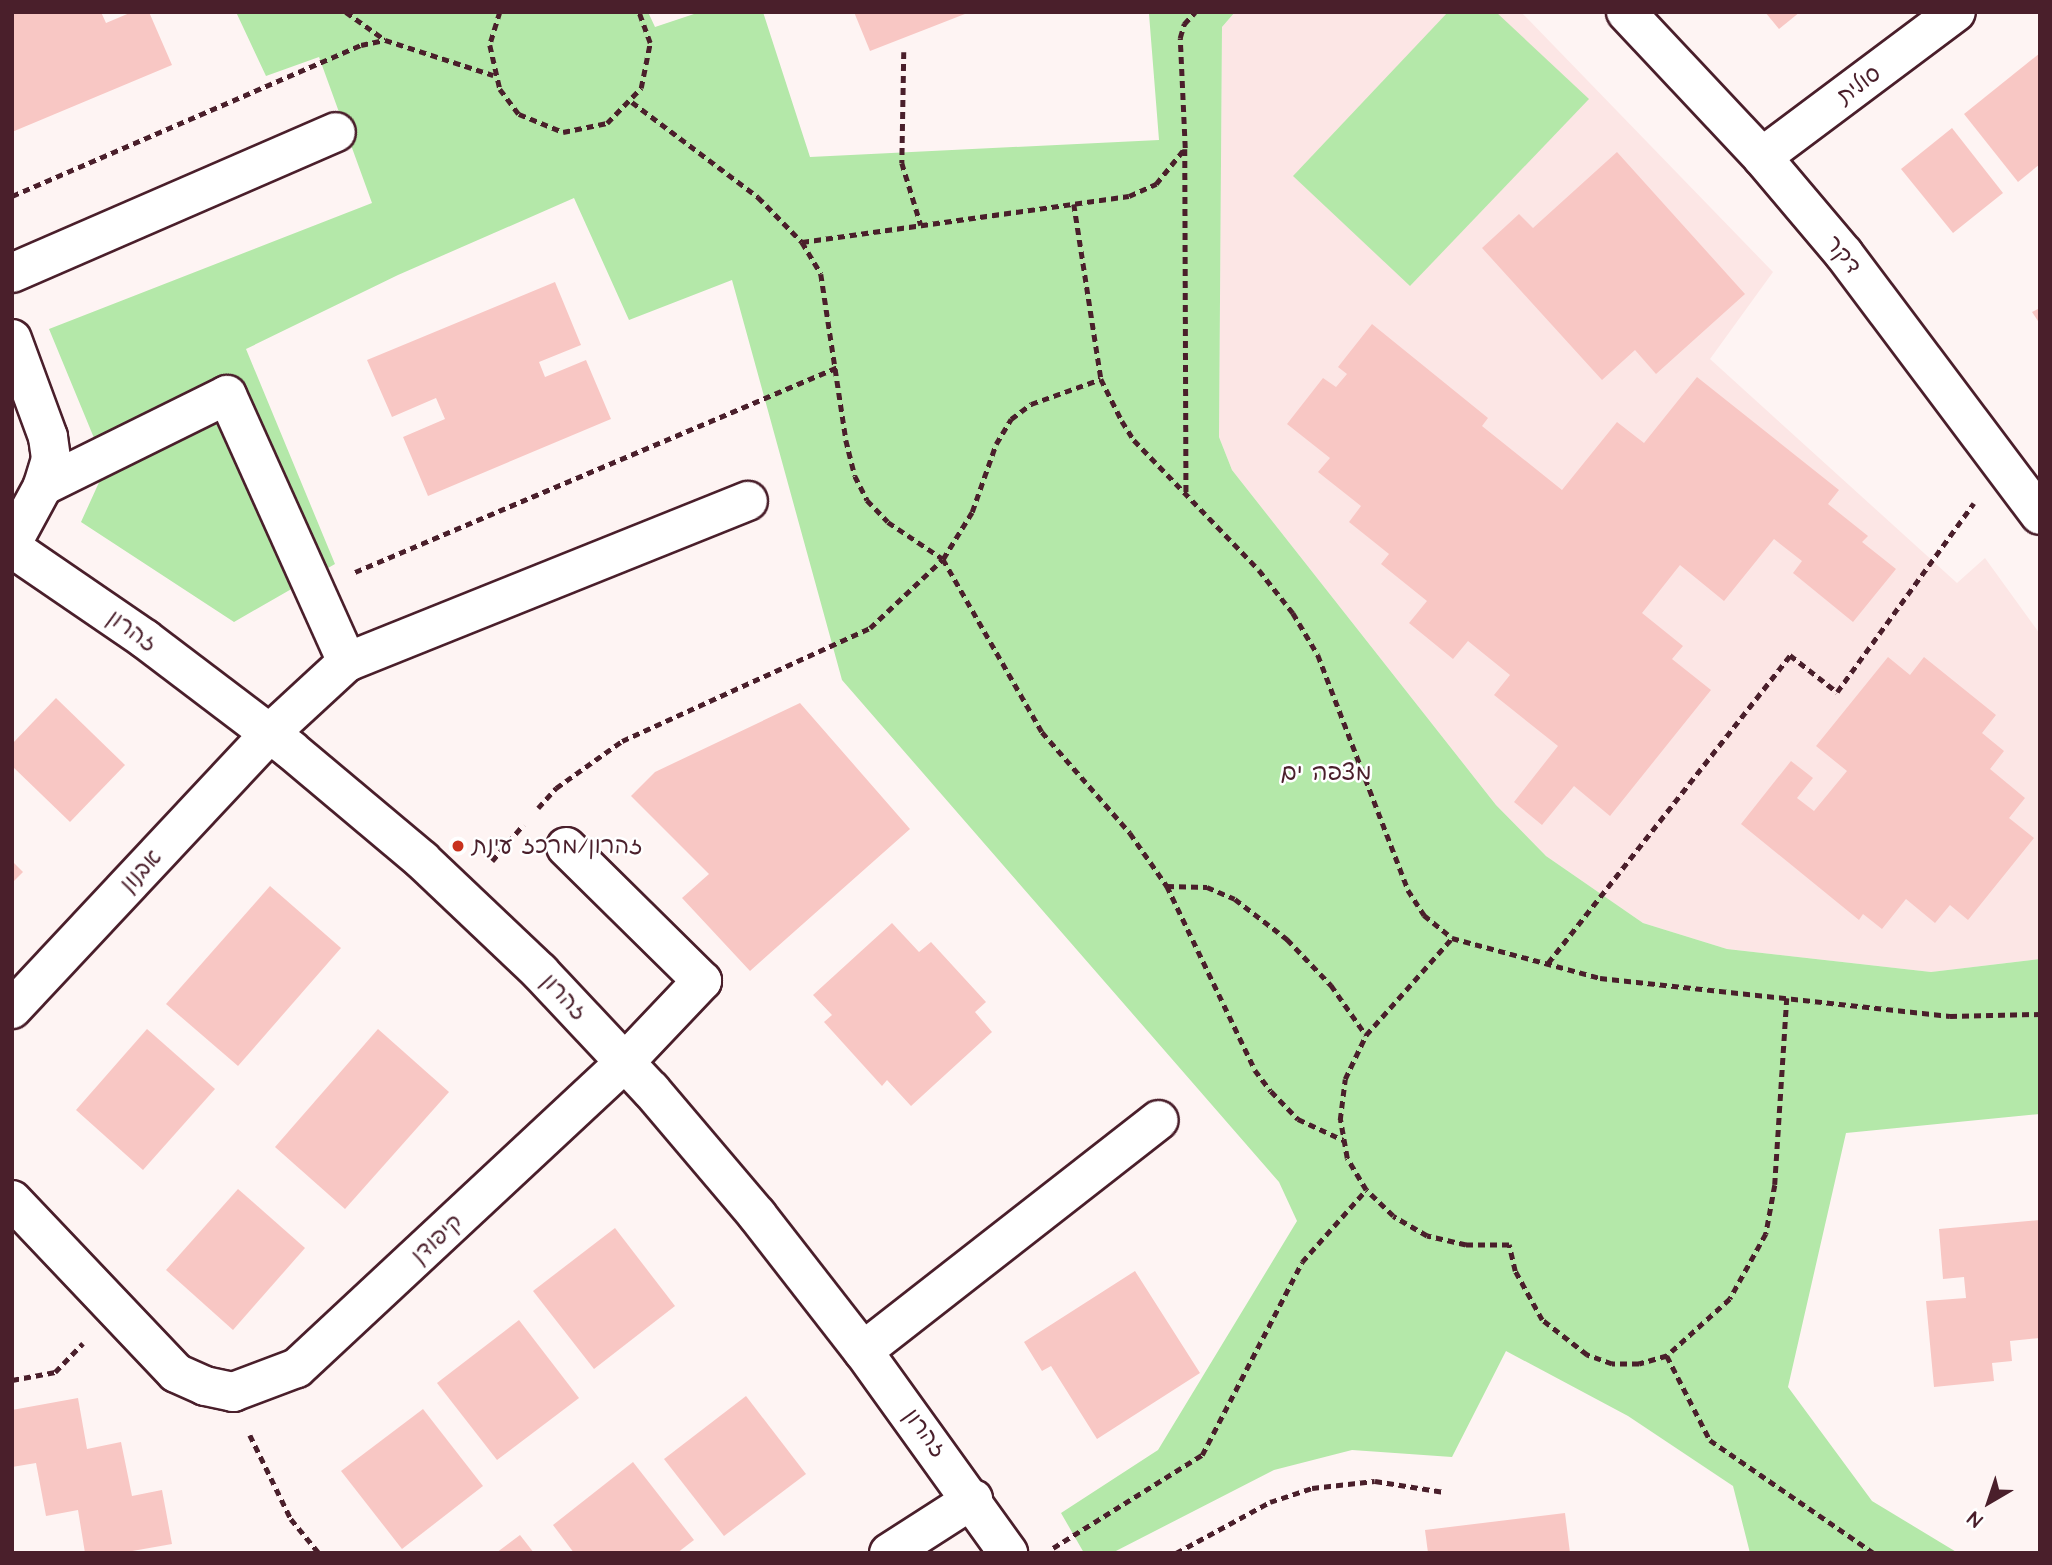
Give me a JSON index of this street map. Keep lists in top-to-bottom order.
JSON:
{
  "streets": {
    "street": [
      "סולית",
      "דקר",
      "זהרון",
      "אבנון",
      "קיפודן"
    ]
  },
  "crossings": [
    ["סולית", "דקר"],
    ["זהרון", "אבנון"],
    ["זהרון", "קיפודן"]
  ],
  "districts": ["מצפה ים"],
  "places": ["זהרון/מרכז עינת"],
  "north": "bottom left"
}
